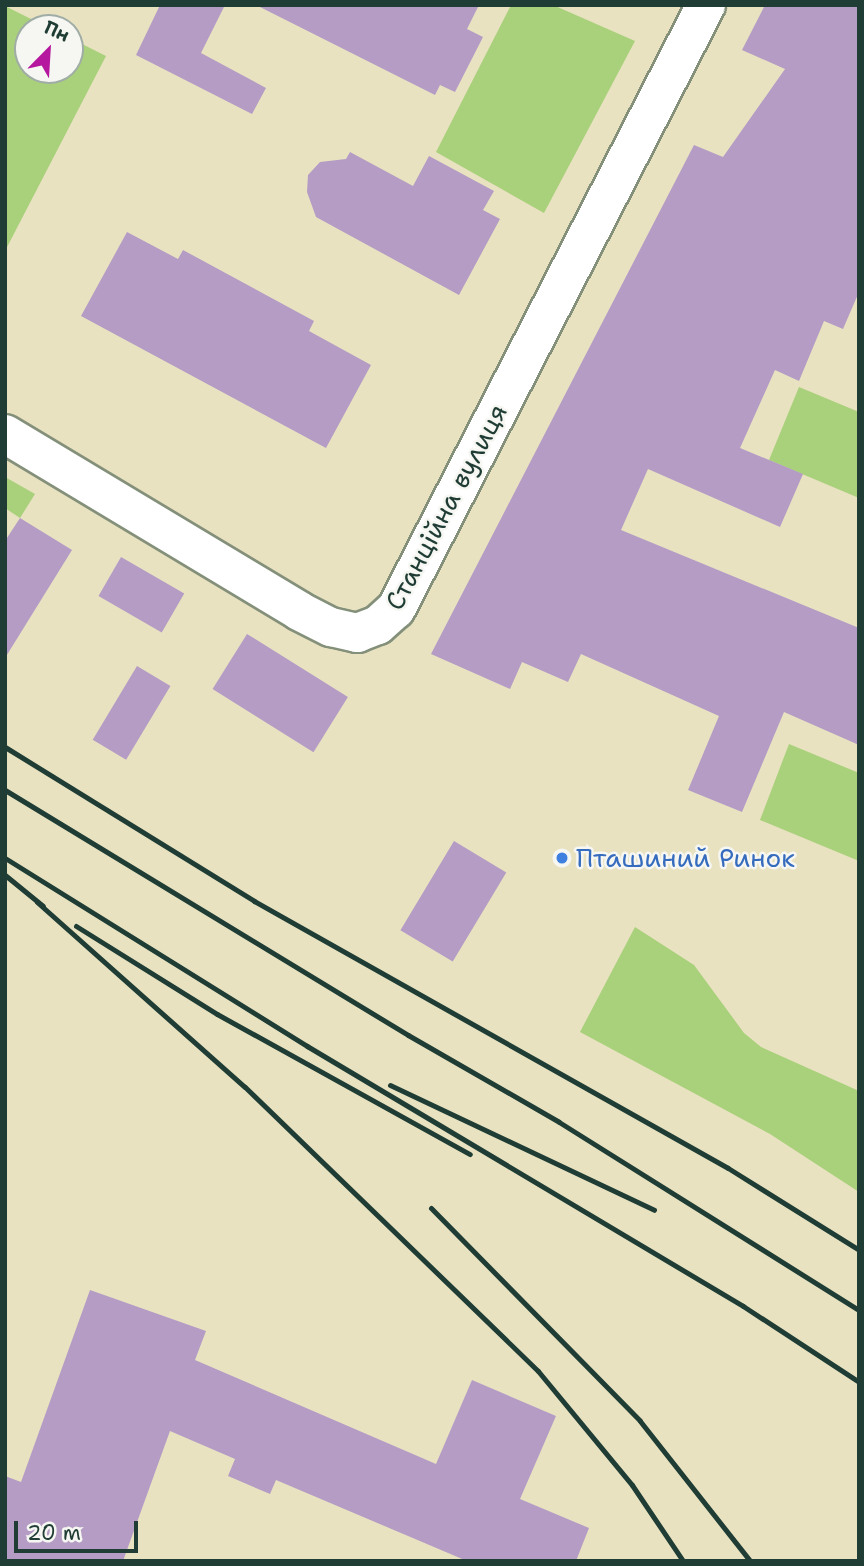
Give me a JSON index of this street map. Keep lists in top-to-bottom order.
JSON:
{
  "streets": {
    "street": ["Станційна вулиця"]
  },
  "places": ["Пташиний Ринок"],
  "scale_bar": "20 m",
  "north": "top right"
}
